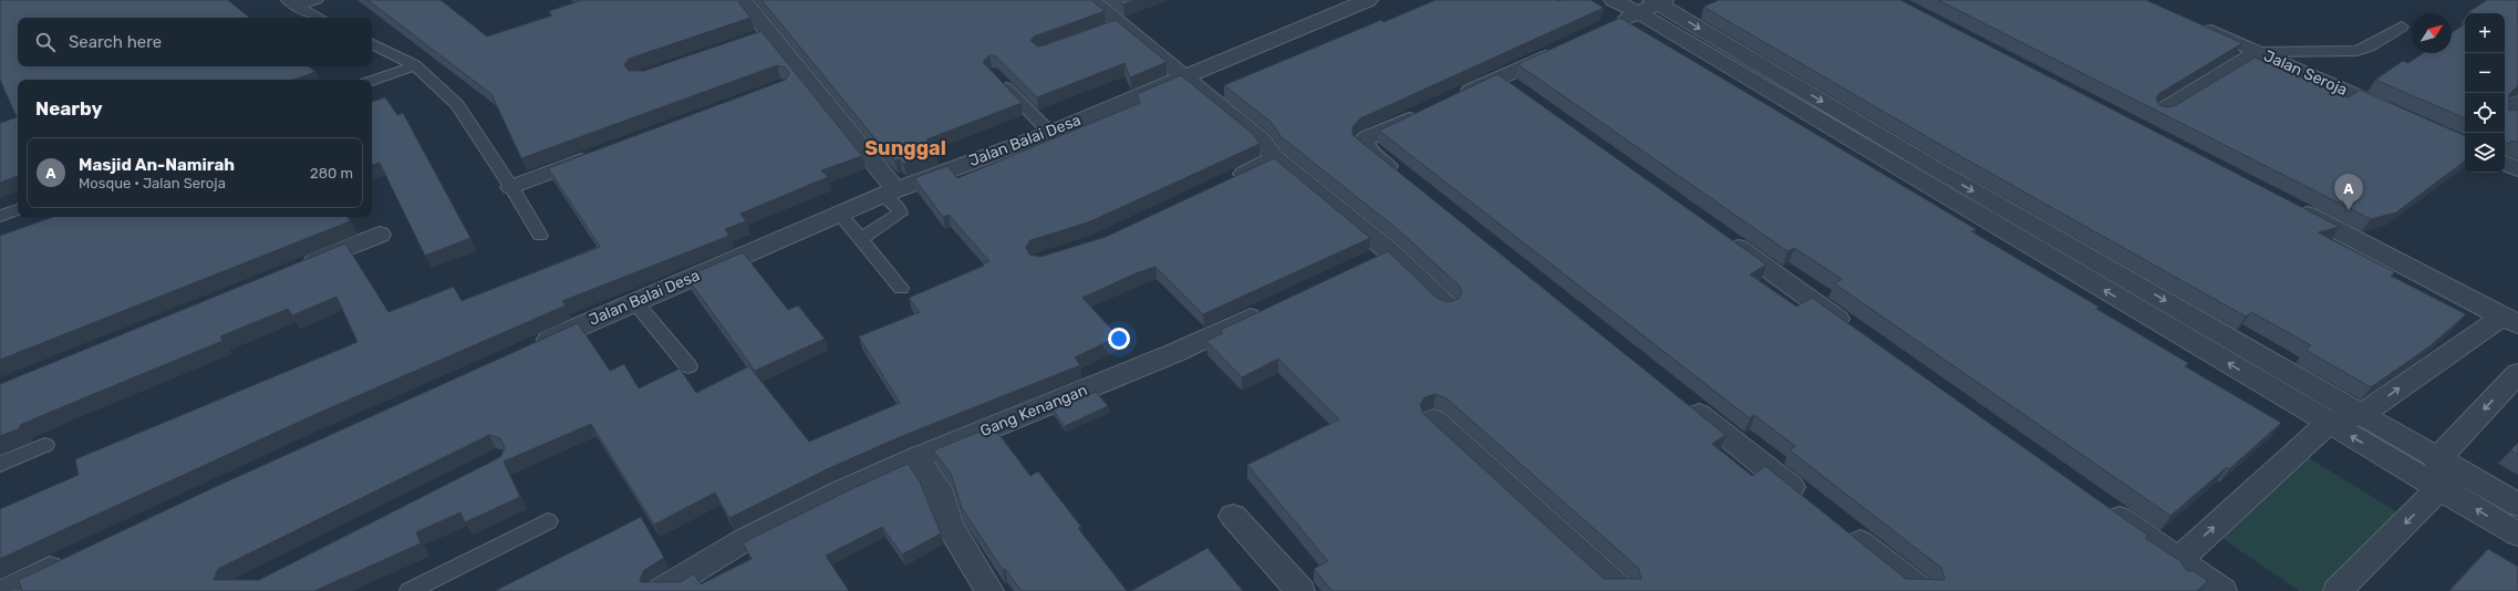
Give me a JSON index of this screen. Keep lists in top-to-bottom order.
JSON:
{
  "streets": {
    "street": ["Jalan Seroja", "Jalan Balai Desa", "Gang Kenangan"]
  },
  "districts": ["Sunggal"],
  "north": "top right",
  "page": {
    "map_buttons": ["+", "−"],
    "search": "Search here",
    "heading": "Nearby",
    "list": [
      {
        "mark": "A",
        "name": "Masjid An-Namirah",
        "note": "Mosque · Jalan Seroja",
        "value": "280 m"
      }
    ],
    "pins": "A"
  }
}
